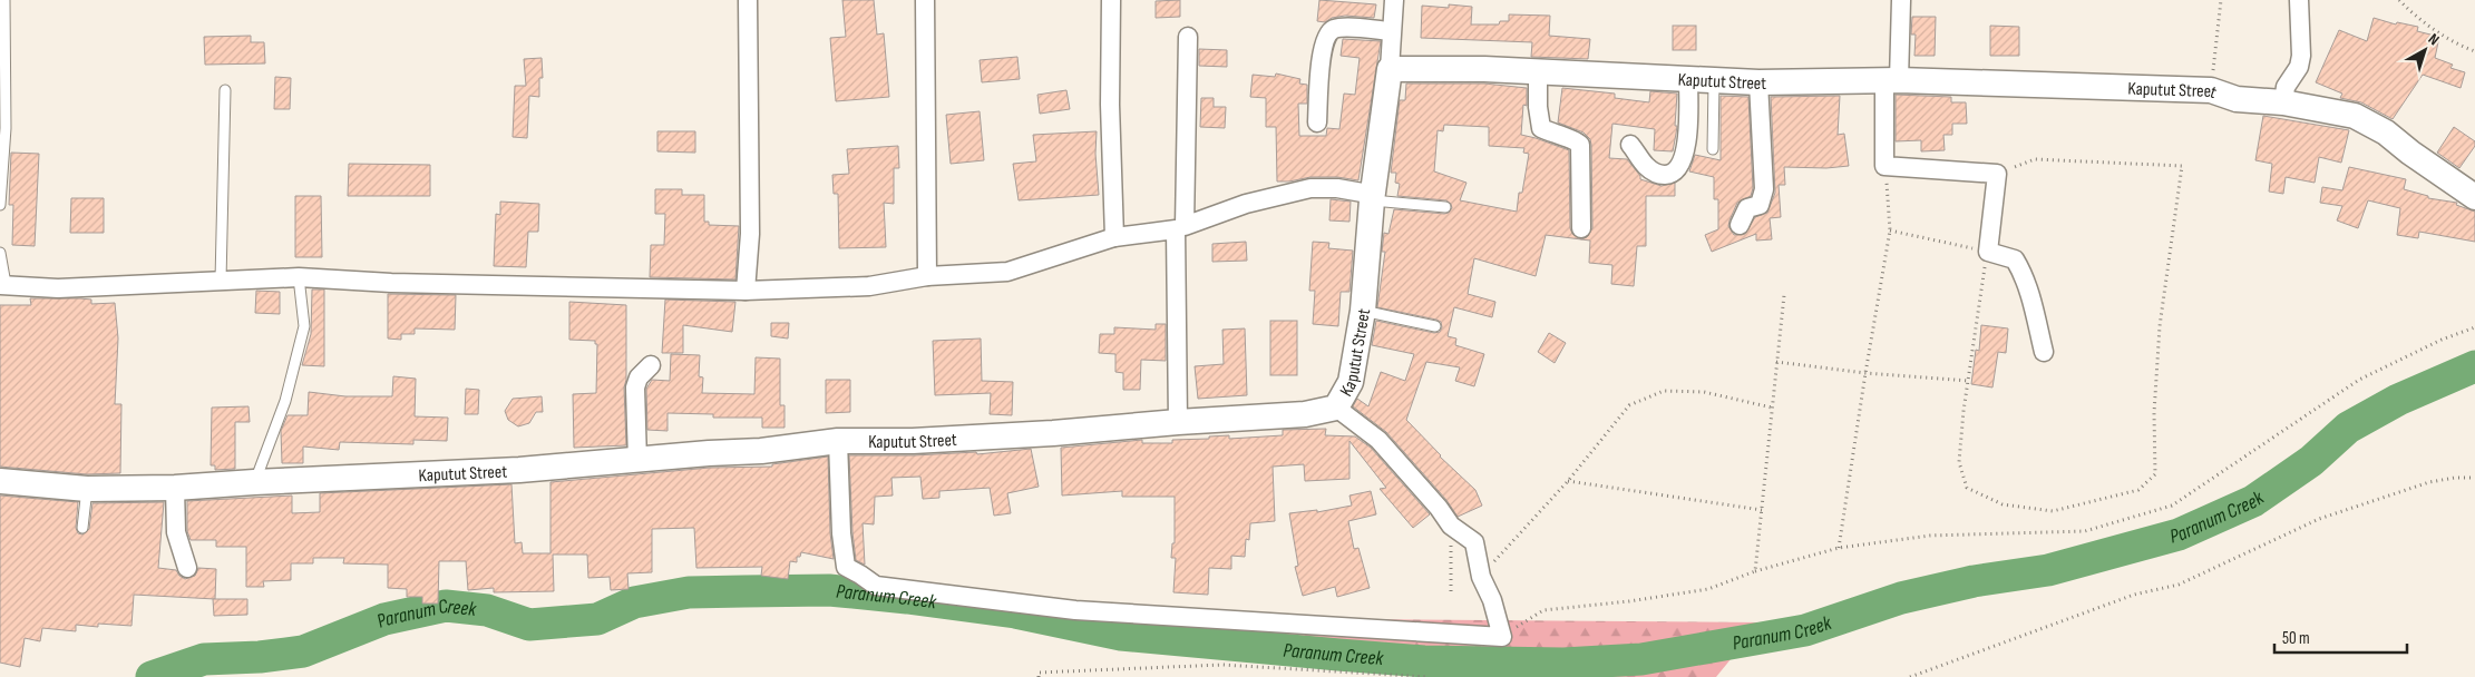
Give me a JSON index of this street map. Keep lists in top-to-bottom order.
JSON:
{
  "streets": {
    "street": ["Kaputut Street"]
  },
  "water": ["Paranum Creek"],
  "scale_bar": "50 m",
  "north": "top right"
}
